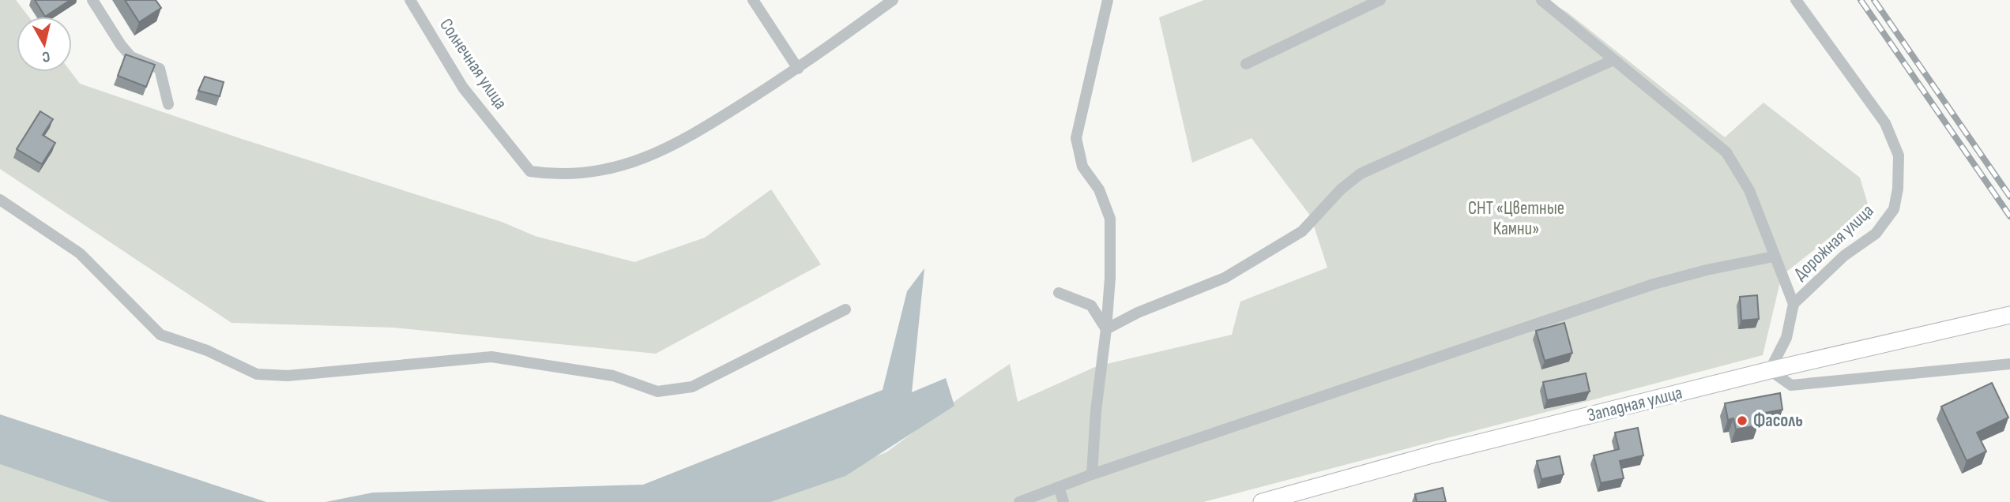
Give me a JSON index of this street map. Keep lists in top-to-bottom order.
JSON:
{
  "streets": {
    "main road": ["Западная улица"],
    "street": ["Солнечная улица", "Дорожная улица"]
  },
  "crossings": [
    ["Дорожная улица", "Западная улица"]
  ],
  "parks": ["СНТ «Цветные Камни»"],
  "places": ["Фасоль"],
  "north": "bottom"
}
